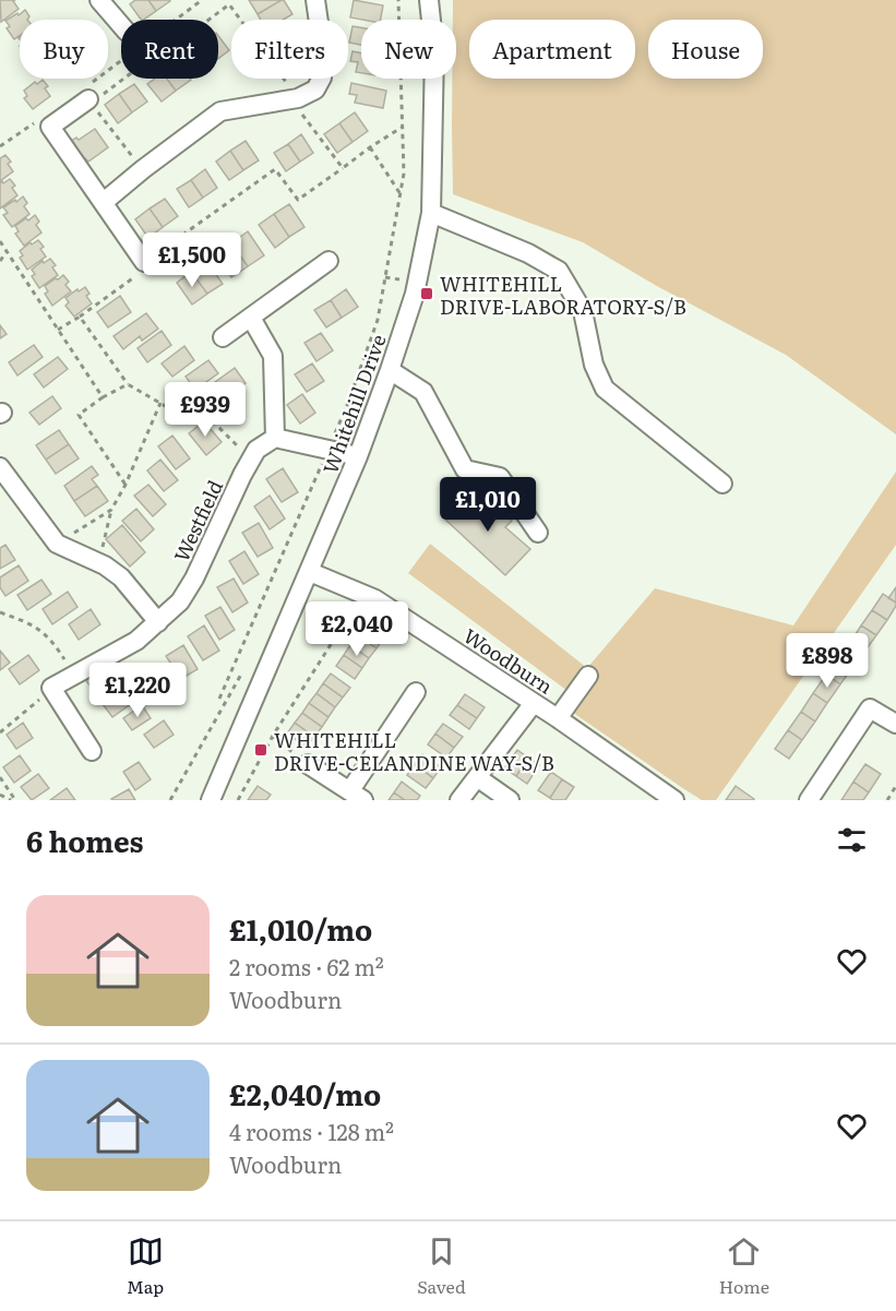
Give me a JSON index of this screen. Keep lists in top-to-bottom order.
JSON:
{
  "streets": {
    "street": ["Whitehill Drive", "Westfield", "Woodburn"]
  },
  "crossings": [
    ["Whitehill Drive", "Woodburn"]
  ],
  "places": {
    "transit": ["WHITEHILL DRIVE-LABORATORY-S/B", "WHITEHILL DRIVE-CELANDINE WAY-S/B"]
  },
  "page": {
    "chip": [
      "Buy",
      "Rent",
      "Filters",
      "New",
      "Apartment",
      "House"
    ],
    "price": [
      "£1,500",
      "£939",
      "£1,010",
      "£2,040",
      "£898",
      "£1,220"
    ],
    "heading": "6 homes",
    "list": [
      {
        "name": "£1,010/mo",
        "note": "2 rooms · 62 m² · Woodburn"
      },
      {
        "name": "£2,040/mo",
        "note": "4 rooms · 128 m² · Woodburn"
      }
    ],
    "tabs": ["Map", "Saved", "Home"]
  }
}
